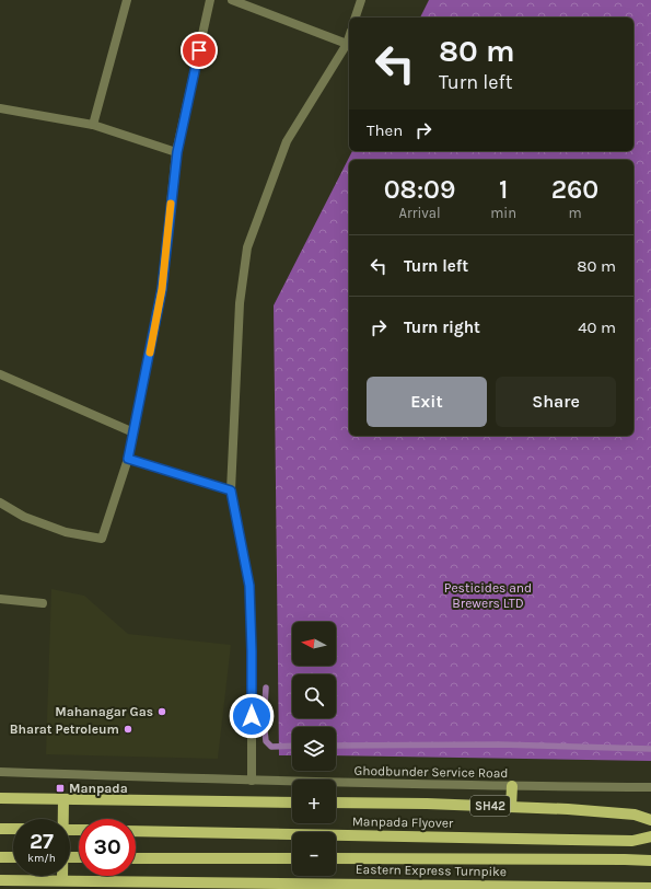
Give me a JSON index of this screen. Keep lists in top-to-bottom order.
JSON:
{
  "streets": {
    "main road": ["SH42", "Manpada Flyover", "Eastern Express Turnpike"],
    "street": ["Ghodbunder Service Road"]
  },
  "parks": ["Pesticides and Brewers LTD"],
  "places": {
    "other": ["Mahanagar Gas", "Bharat Petroleum"],
    "transit": ["Manpada"]
  },
  "north": "left",
  "page": {
    "turn": ["80 m", "Turn left"],
    "then": "Then",
    "eta": [
      "08:09",
      "Arrival",
      "1",
      "min",
      "260",
      "m"
    ],
    "list": [
      {
        "name": "Turn left",
        "value": "80 m"
      },
      {
        "name": "Turn right",
        "value": "40 m"
      }
    ],
    "buttons": ["Exit", "Share"],
    "map_buttons": ["+", "−"],
    "speed": "27 km/h",
    "limit": "30"
  }
}
